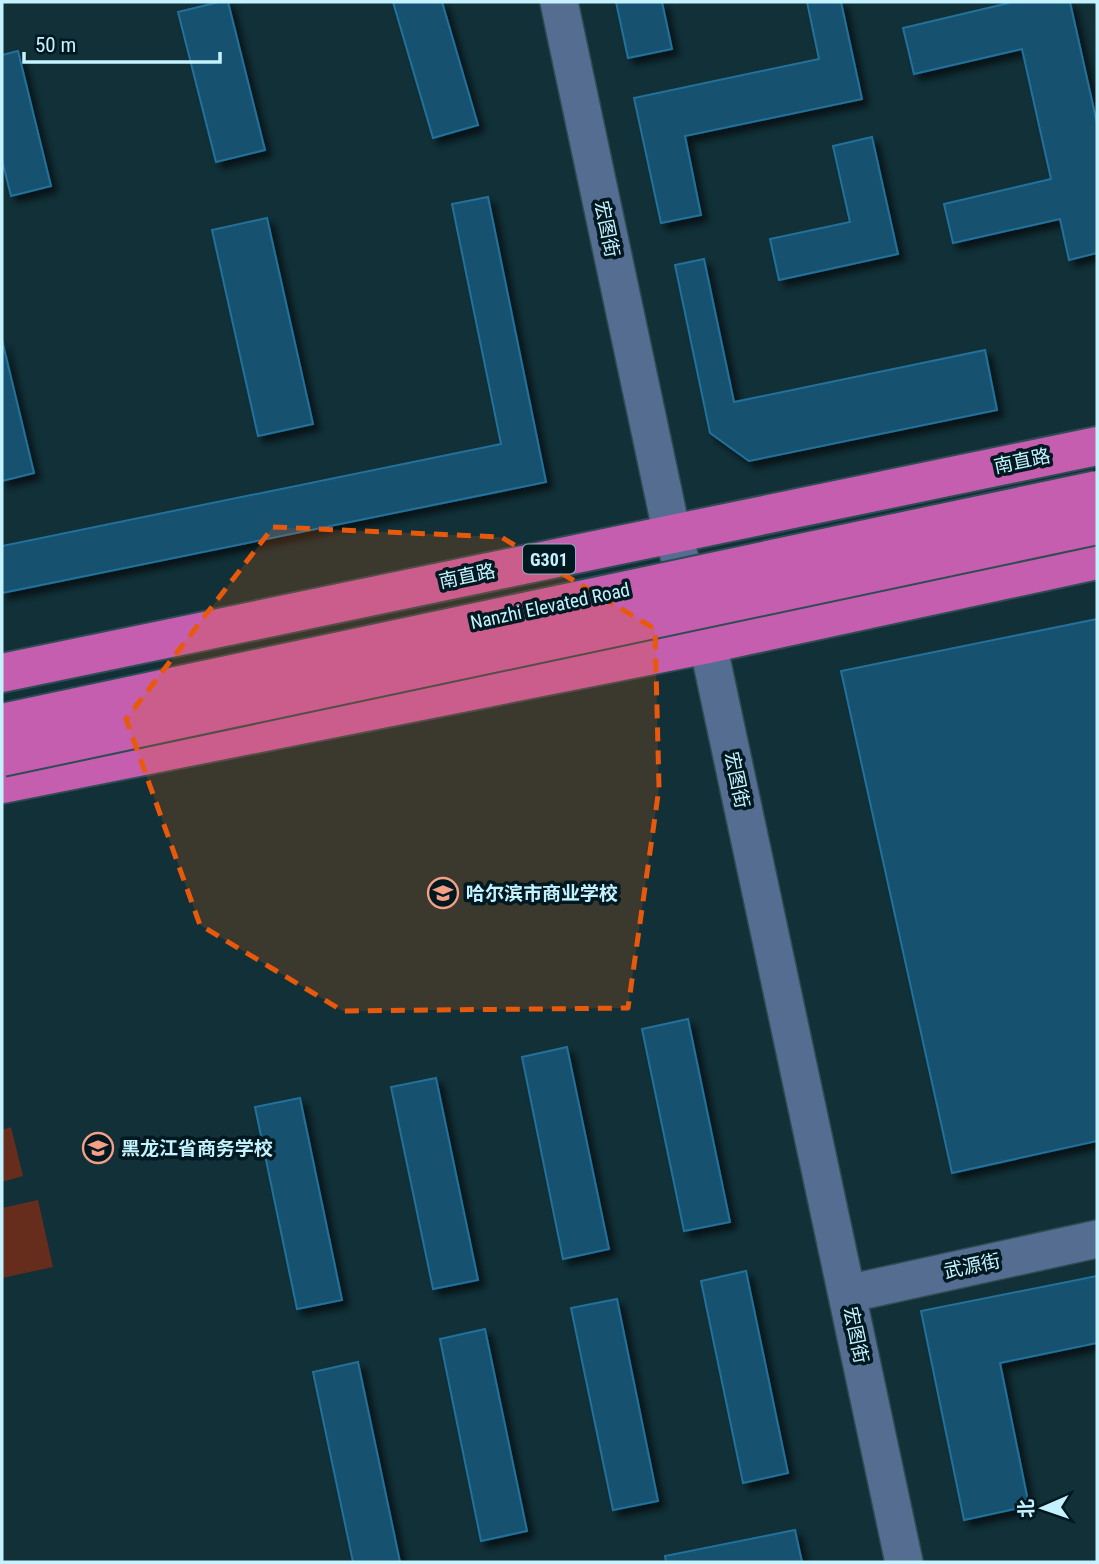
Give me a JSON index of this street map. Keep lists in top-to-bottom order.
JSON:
{
  "streets": {
    "highway": ["南直路", "G301", "Nanzhi Elevated Road"],
    "street": ["宏图街", "武源街"]
  },
  "crossings": [
    ["宏图街", "南直路"],
    ["宏图街", "武源街"]
  ],
  "places": {
    "school or university": ["哈尔滨市商业学校", "黑龙江省商务学校"]
  },
  "scale_bar": "50 m",
  "north": "left"
}
